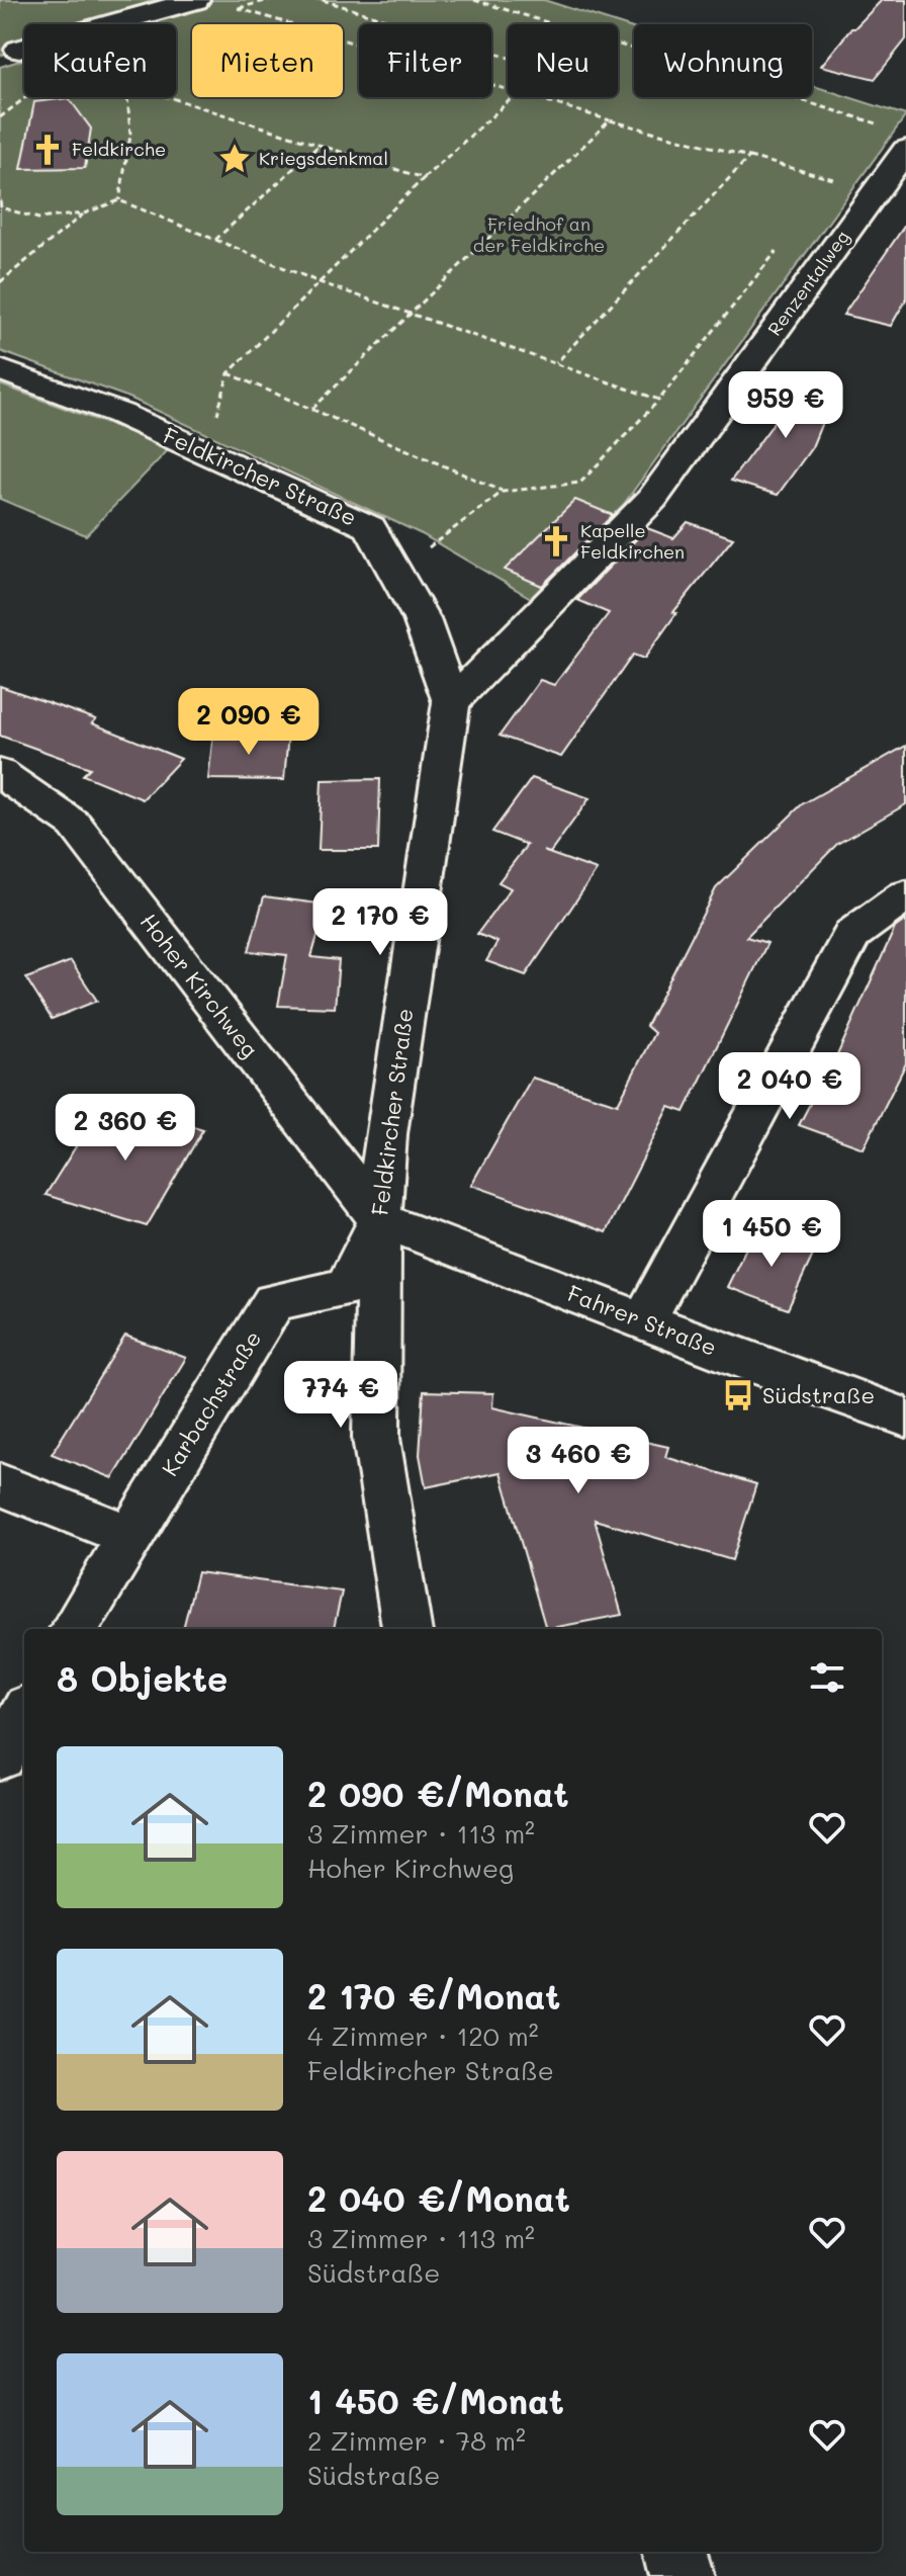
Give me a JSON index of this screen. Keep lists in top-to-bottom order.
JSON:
{
  "streets": {
    "street": [
      "Renzentalweg",
      "Feldkircher Straße",
      "Hoher Kirchweg",
      "Fahrer Straße",
      "Karbachstraße"
    ]
  },
  "crossings": [
    ["Renzentalweg", "Feldkircher Straße"],
    ["Feldkircher Straße", "Hoher Kirchweg"],
    ["Feldkircher Straße", "Fahrer Straße"],
    ["Feldkircher Straße", "Karbachstraße"],
    ["Hoher Kirchweg", "Fahrer Straße"],
    ["Hoher Kirchweg", "Karbachstraße"],
    ["Fahrer Straße", "Karbachstraße"]
  ],
  "parks": ["Friedhof an der Feldkirche"],
  "places": {
    "church": ["Feldkirche", "Kapelle Feldkirchen"],
    "place": ["Kriegsdenkmal"],
    "bus stop": ["Südstraße"]
  },
  "page": {
    "chip": [
      "Kaufen",
      "Mieten",
      "Filter",
      "Neu",
      "Wohnung"
    ],
    "price": [
      "959 €",
      "2 090 €",
      "2 170 €",
      "2 040 €",
      "2 360 €",
      "1 450 €",
      "774 €",
      "3 460 €"
    ],
    "heading": "8 Objekte",
    "list": [
      {
        "name": "2 090 €/Monat",
        "note": "3 Zimmer · 113 m² · Hoher Kirchweg"
      },
      {
        "name": "2 170 €/Monat",
        "note": "4 Zimmer · 120 m² · Feldkircher Straße"
      },
      {
        "name": "2 040 €/Monat",
        "note": "3 Zimmer · 113 m² · Südstraße"
      },
      {
        "name": "1 450 €/Monat",
        "note": "2 Zimmer · 78 m² · Südstraße"
      }
    ]
  }
}
